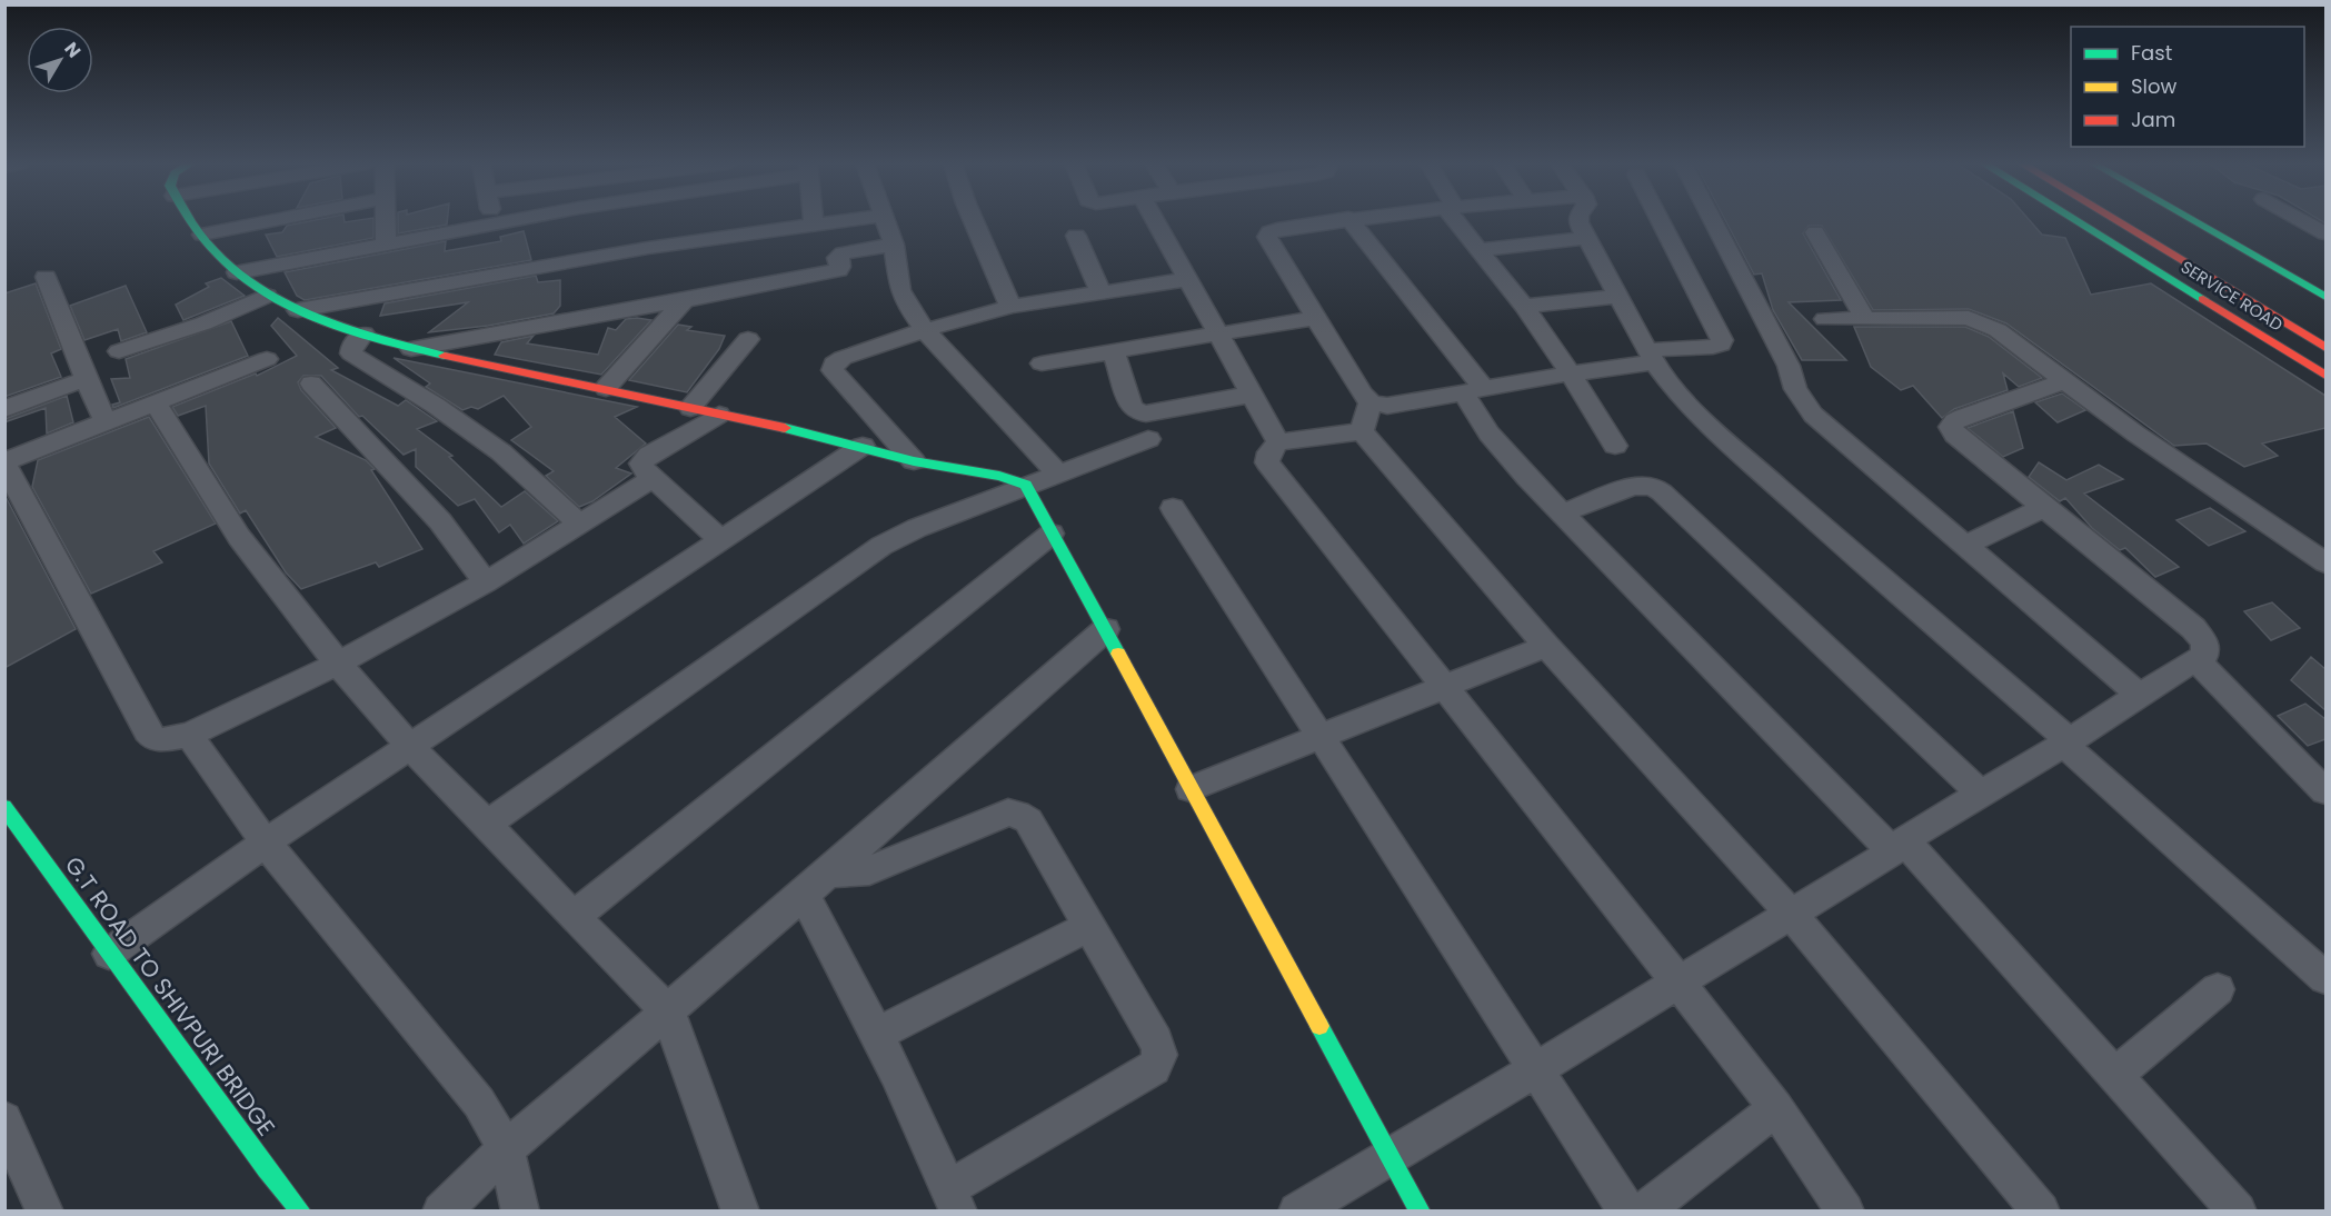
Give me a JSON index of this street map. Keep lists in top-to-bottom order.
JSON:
{
  "streets": {
    "main road": ["SERVICE ROAD", "G.T ROAD TO SHIVPURI BRIDGE"]
  },
  "legend": ["Fast", "Slow", "Jam"],
  "north": "top right"
}
